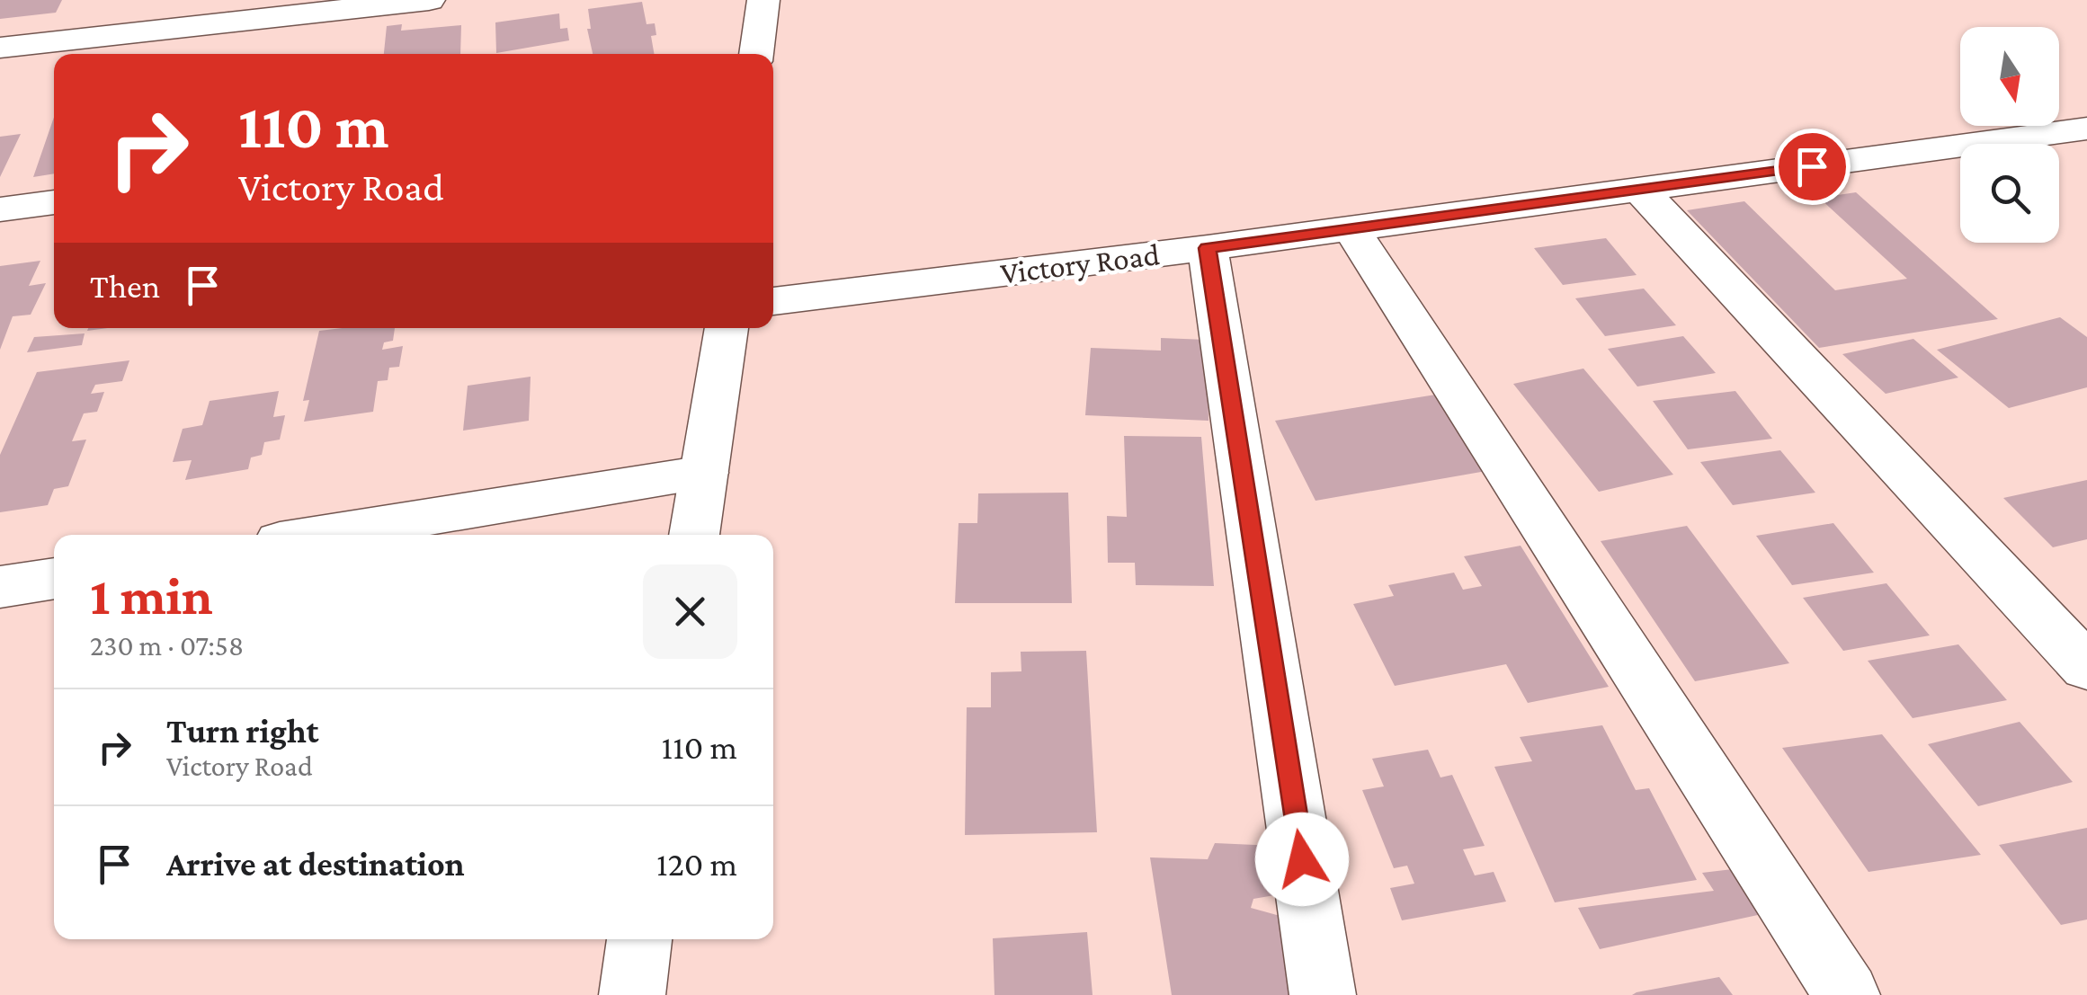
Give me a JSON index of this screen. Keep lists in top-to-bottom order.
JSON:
{
  "streets": {
    "street": ["Victory Road"]
  },
  "north": "bottom",
  "page": {
    "turn": ["110 m", "Victory Road"],
    "then": "Then",
    "heading": ["1 min", "230 m · 07:58"],
    "list": [
      {
        "name": "Turn right",
        "note": "Victory Road",
        "value": "110 m"
      },
      {
        "name": "Arrive at destination",
        "value": "120 m"
      }
    ]
  }
}
